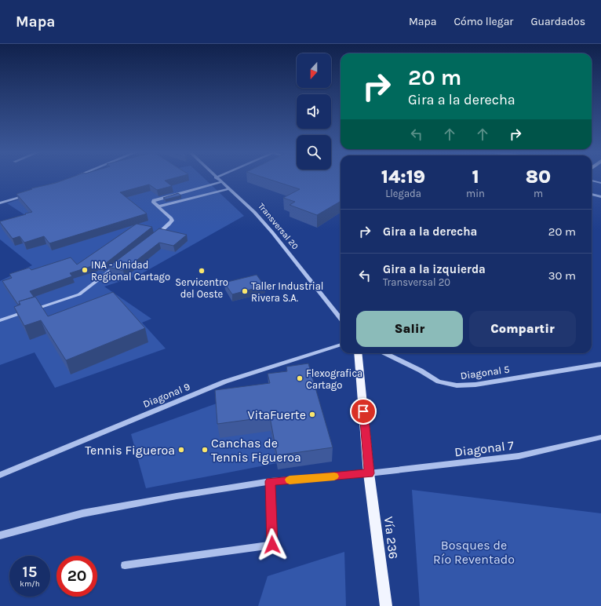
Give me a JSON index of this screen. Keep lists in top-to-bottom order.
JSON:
{
  "streets": {
    "main road": ["Vía 236"],
    "street": [
      "Transversal 20",
      "Diagonal 5",
      "Diagonal 9",
      "Diagonal 7"
    ]
  },
  "crossings": [
    ["Diagonal 7", "Vía 236"]
  ],
  "parks": ["Bosques de Río Reventado"],
  "places": [
    "INA - Unidad Regional Cartago",
    "Servicentro del Oeste",
    "Taller Industrial Rivera S.A.",
    "Flexografica Cartago",
    "VitaFuerte",
    "Tennis Figueroa",
    "Canchas de Tennis Figueroa"
  ],
  "north": "bottom",
  "page": {
    "header": "Mapa",
    "nav": ["Mapa", "Cómo llegar", "Guardados"],
    "turn": ["20 m", "Gira a la derecha"],
    "eta": [
      "14:19",
      "Llegada",
      "1",
      "min",
      "80",
      "m"
    ],
    "list": [
      {
        "name": "Gira a la derecha",
        "value": "20 m"
      },
      {
        "name": "Gira a la izquierda",
        "note": "Transversal 20",
        "value": "30 m"
      }
    ],
    "buttons": ["Salir", "Compartir"],
    "speed": "15 km/h",
    "limit": "20"
  }
}
